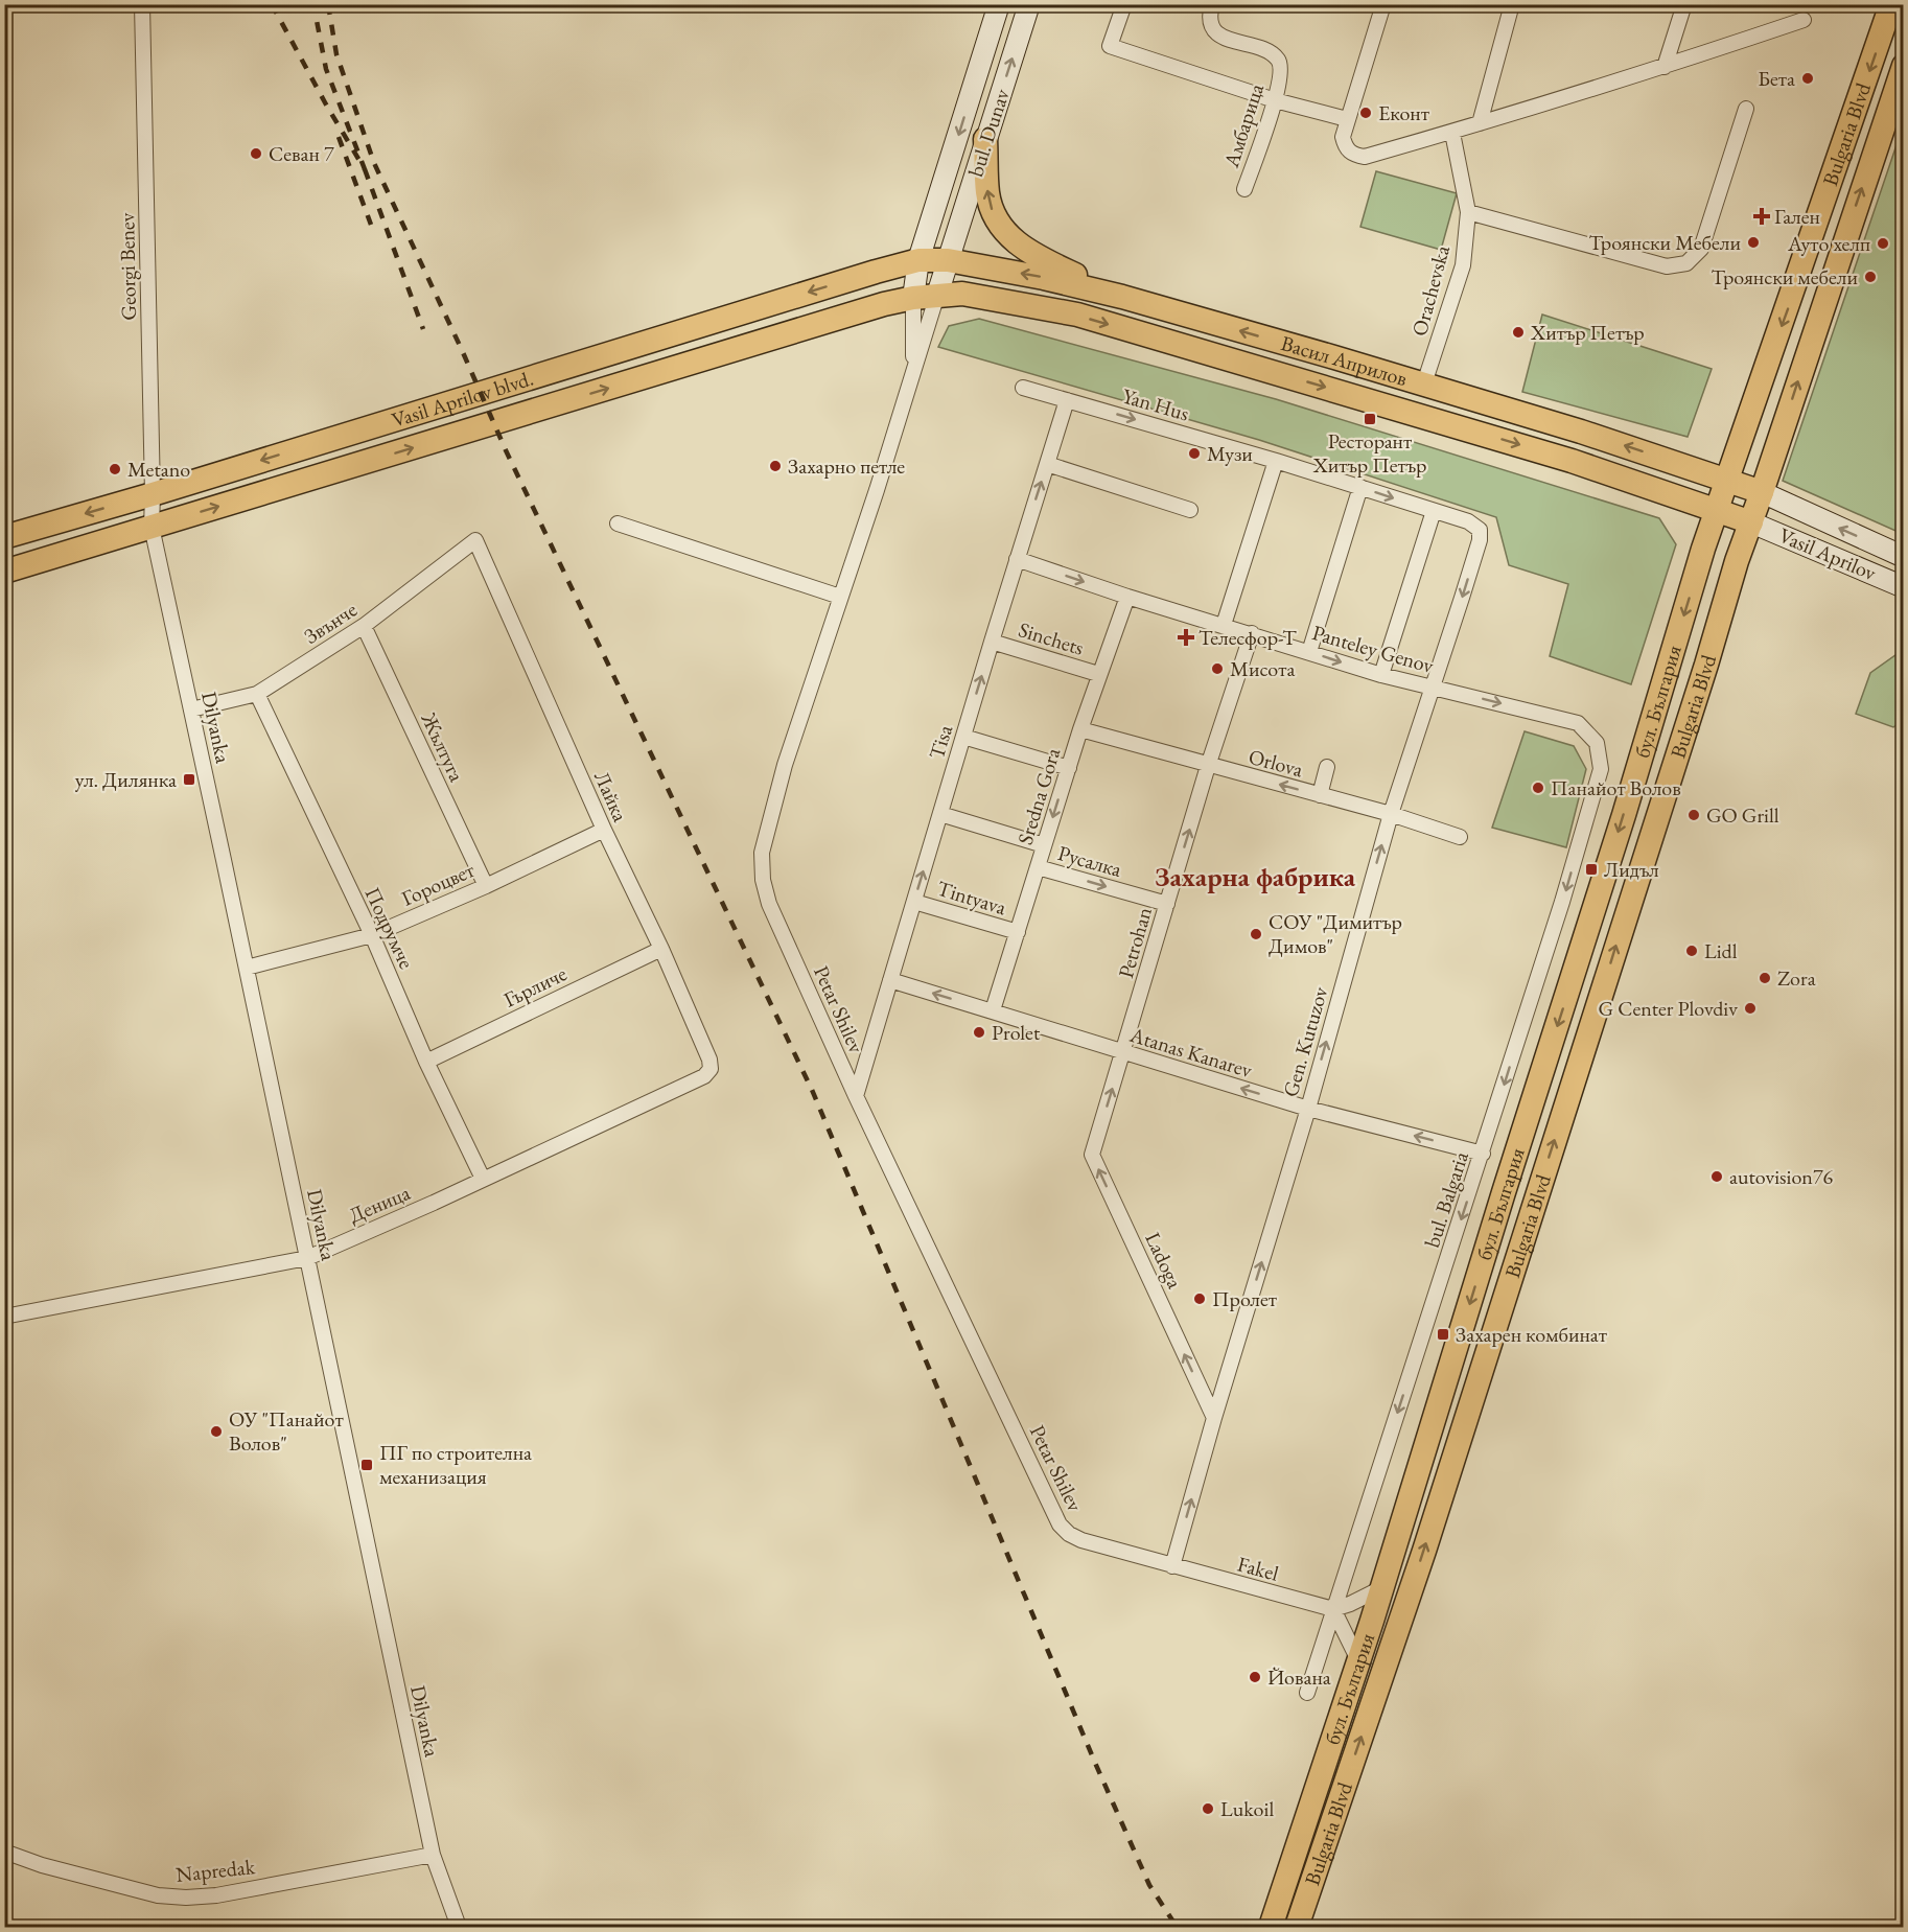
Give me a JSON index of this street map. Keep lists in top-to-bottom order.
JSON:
{
  "streets": {
    "main road": [
      "bul. Dunav",
      "Bulgaria Blvd",
      "Васил Априлов",
      "Vasil Aprilov blvd.",
      "Vasil Aprilov",
      "бул. България"
    ],
    "street": [
      "Амбарица",
      "Georgi Benev",
      "Orachevska",
      "Yan Hus",
      "Звънче",
      "Sinchets",
      "Panteley Genov",
      "Dilyanka",
      "Tisa",
      "Жълтуга",
      "Orlova",
      "Лайка",
      "Sredna Gora",
      "Русалка",
      "Гороцвет",
      "Tintyava",
      "Подрумче",
      "Petrohan",
      "Гърличе",
      "Petar Shilev",
      "Gen. Kutuzov",
      "Atanas Kanarev",
      "bul. Balgaria",
      "Деница",
      "Ladoga",
      "Fakel",
      "Napredak"
    ]
  },
  "crossings": [
    ["bul. Dunav", "Васил Априлов"],
    ["bul. Dunav", "Vasil Aprilov blvd."],
    ["bul. Dunav", "Petar Shilev"],
    ["Bulgaria Blvd", "Васил Априлов"],
    ["Bulgaria Blvd", "Vasil Aprilov"],
    ["Bulgaria Blvd", "бул. България"],
    ["Georgi Benev", "Vasil Aprilov blvd."],
    ["Georgi Benev", "Dilyanka"],
    ["Orachevska", "Васил Априлов"],
    ["Васил Априлов", "Vasil Aprilov blvd."],
    ["Васил Априлов", "Vasil Aprilov"],
    ["Васил Априлов", "бул. България"],
    ["Васил Априлов", "Petar Shilev"],
    ["Vasil Aprilov blvd.", "Dilyanka"],
    ["Vasil Aprilov blvd.", "Petar Shilev"],
    ["Yan Hus", "Tisa"],
    ["Yan Hus", "Gen. Kutuzov"],
    ["Звънче", "Dilyanka"],
    ["Звънче", "Жълтуга"],
    ["Звънче", "Лайка"],
    ["Звънче", "Подрумче"],
    ["Sinchets", "Tisa"],
    ["Sinchets", "Sredna Gora"],
    ["Panteley Genov", "Tisa"],
    ["Panteley Genov", "Sredna Gora"],
    ["Panteley Genov", "Petrohan"],
    ["Panteley Genov", "Gen. Kutuzov"],
    ["Panteley Genov", "bul. Balgaria"],
    ["Dilyanka", "Гороцвет"],
    ["Dilyanka", "Деница"],
    ["Dilyanka", "Napredak"],
    ["Tisa", "Tintyava"],
    ["Tisa", "Petar Shilev"],
    ["Tisa", "Atanas Kanarev"],
    ["Жълтуга", "Гороцвет"],
    ["Orlova", "Sredna Gora"],
    ["Orlova", "Petrohan"],
    ["Orlova", "Gen. Kutuzov"],
    ["Лайка", "Гороцвет"],
    ["Лайка", "Гърличе"],
    ["Лайка", "Деница"],
    ["Sredna Gora", "Русалка"],
    ["Sredna Gora", "Tintyava"],
    ["Sredna Gora", "Atanas Kanarev"],
    ["Русалка", "Petrohan"],
    ["Гороцвет", "Подрумче"],
    ["Подрумче", "Гърличе"],
    ["Подрумче", "Деница"],
    ["Petrohan", "Atanas Kanarev"],
    ["Petrohan", "Ladoga"],
    ["Petar Shilev", "Gen. Kutuzov"],
    ["Petar Shilev", "Fakel"],
    ["Gen. Kutuzov", "Atanas Kanarev"],
    ["Gen. Kutuzov", "Ladoga"],
    ["Gen. Kutuzov", "Fakel"],
    ["Atanas Kanarev", "bul. Balgaria"],
    ["bul. Balgaria", "Fakel"]
  ],
  "one_way": [
    "бул. България",
    "Tisa",
    "Русалка",
    "Petrohan",
    "Atanas Kanarev",
    "bul. Balgaria",
    "Ladoga"
  ],
  "districts": ["Захарна фабрика"],
  "places": {
    "other": [
      "Бета",
      "Еконт",
      "Севан 7",
      "Троянски Мебели",
      "Ауто хелп",
      "Троянски мебели",
      "Хитър Петър",
      "Музи",
      "Захарно петле",
      "Metano",
      "Мисота",
      "Панайот Волов",
      "GO Grill",
      "СОУ \"Димитър Димов\"",
      "Lidl",
      "Zora",
      "G Center Plovdiv",
      "Prolet",
      "autovision76",
      "Пролет",
      "ОУ \"Панайот Волов\"",
      "Йована",
      "Lukoil"
    ],
    "health": ["Гален", "Телесфор-Т"],
    "transit": [
      "Ресторант Хитър Петър",
      "ул. Дилянка",
      "Лидъл",
      "Захарен комбинат",
      "ПГ по строителна механизация"
    ]
  }
}
